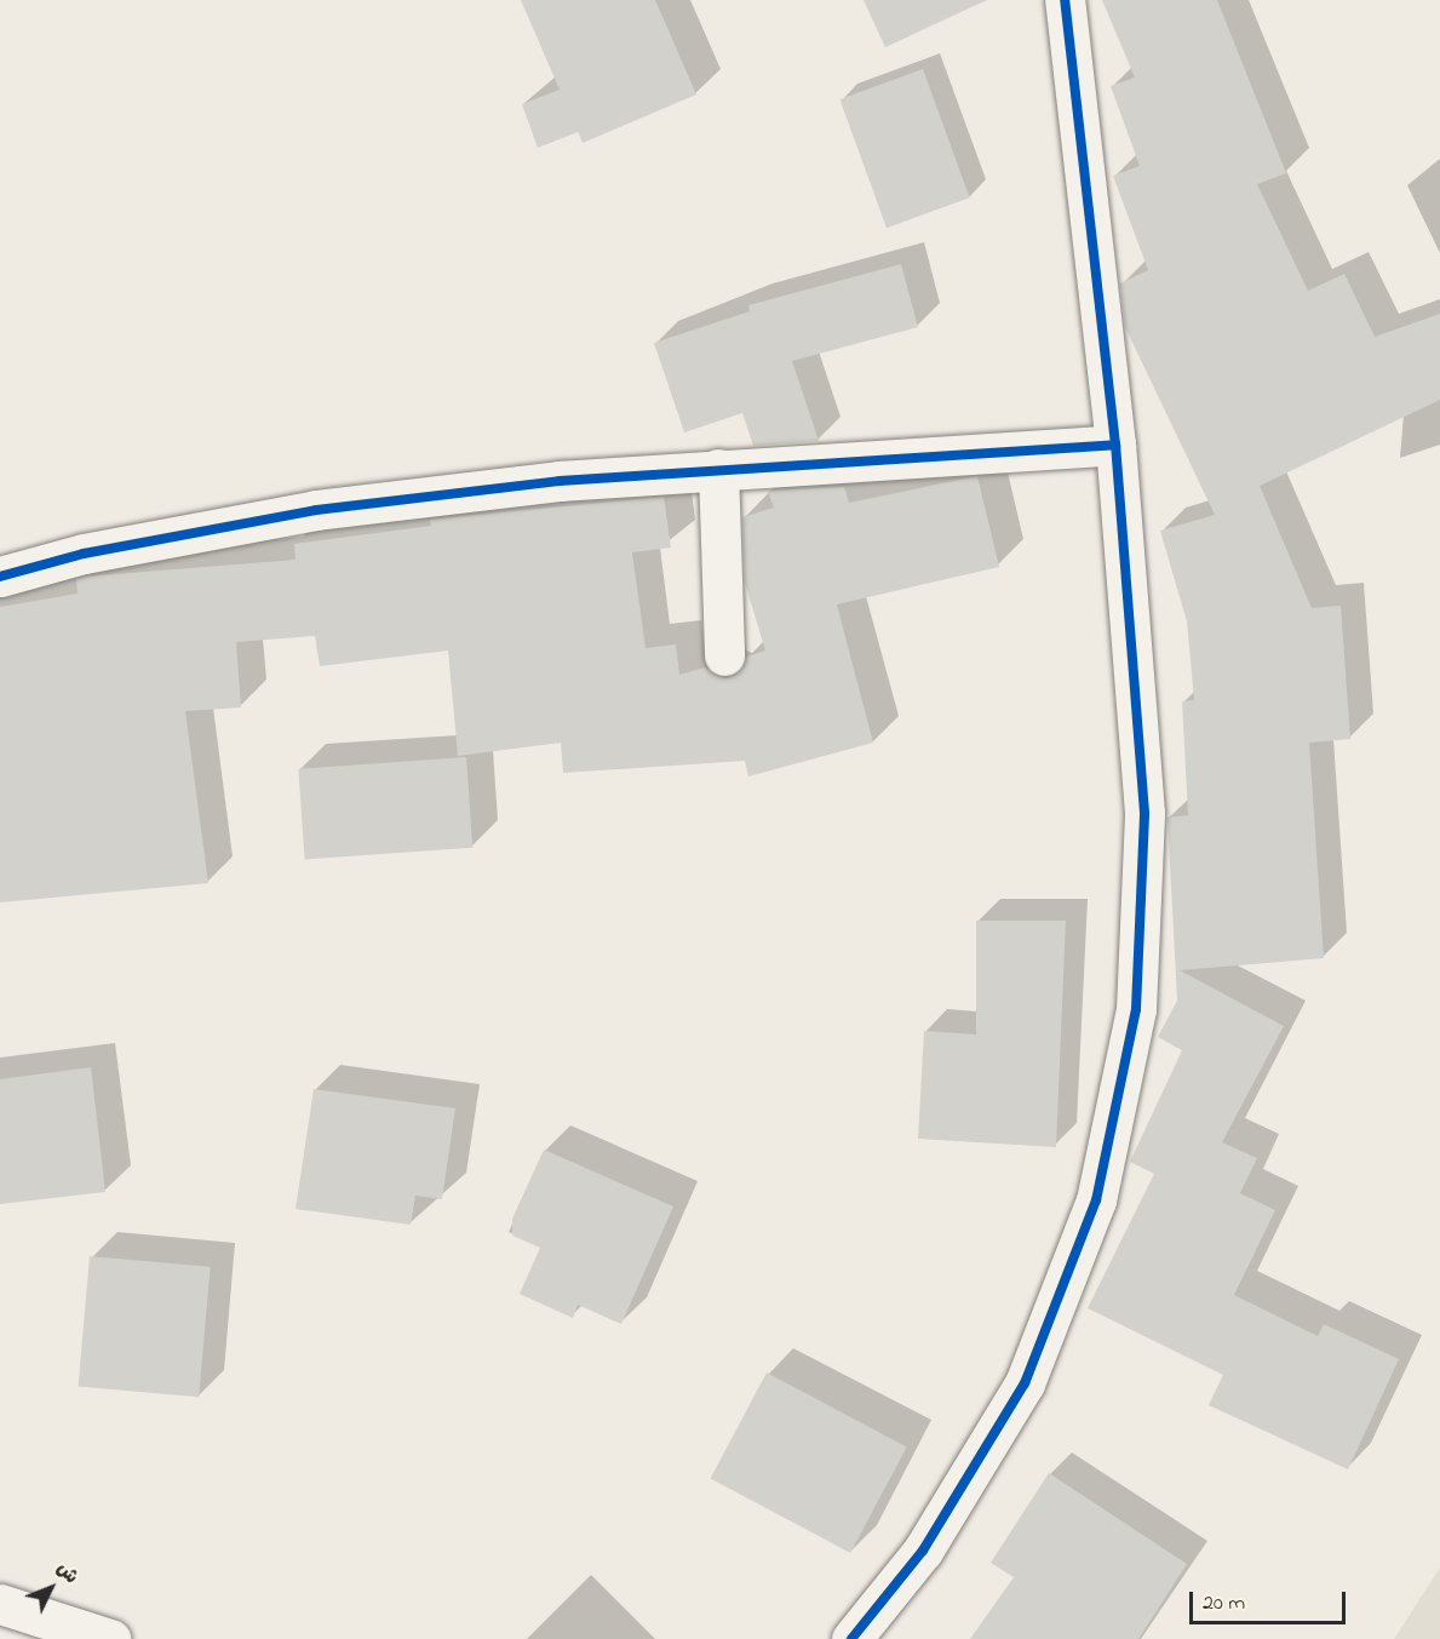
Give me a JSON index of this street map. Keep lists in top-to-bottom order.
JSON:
{
  "scale_bar": "20 m",
  "north": "top right"
}
